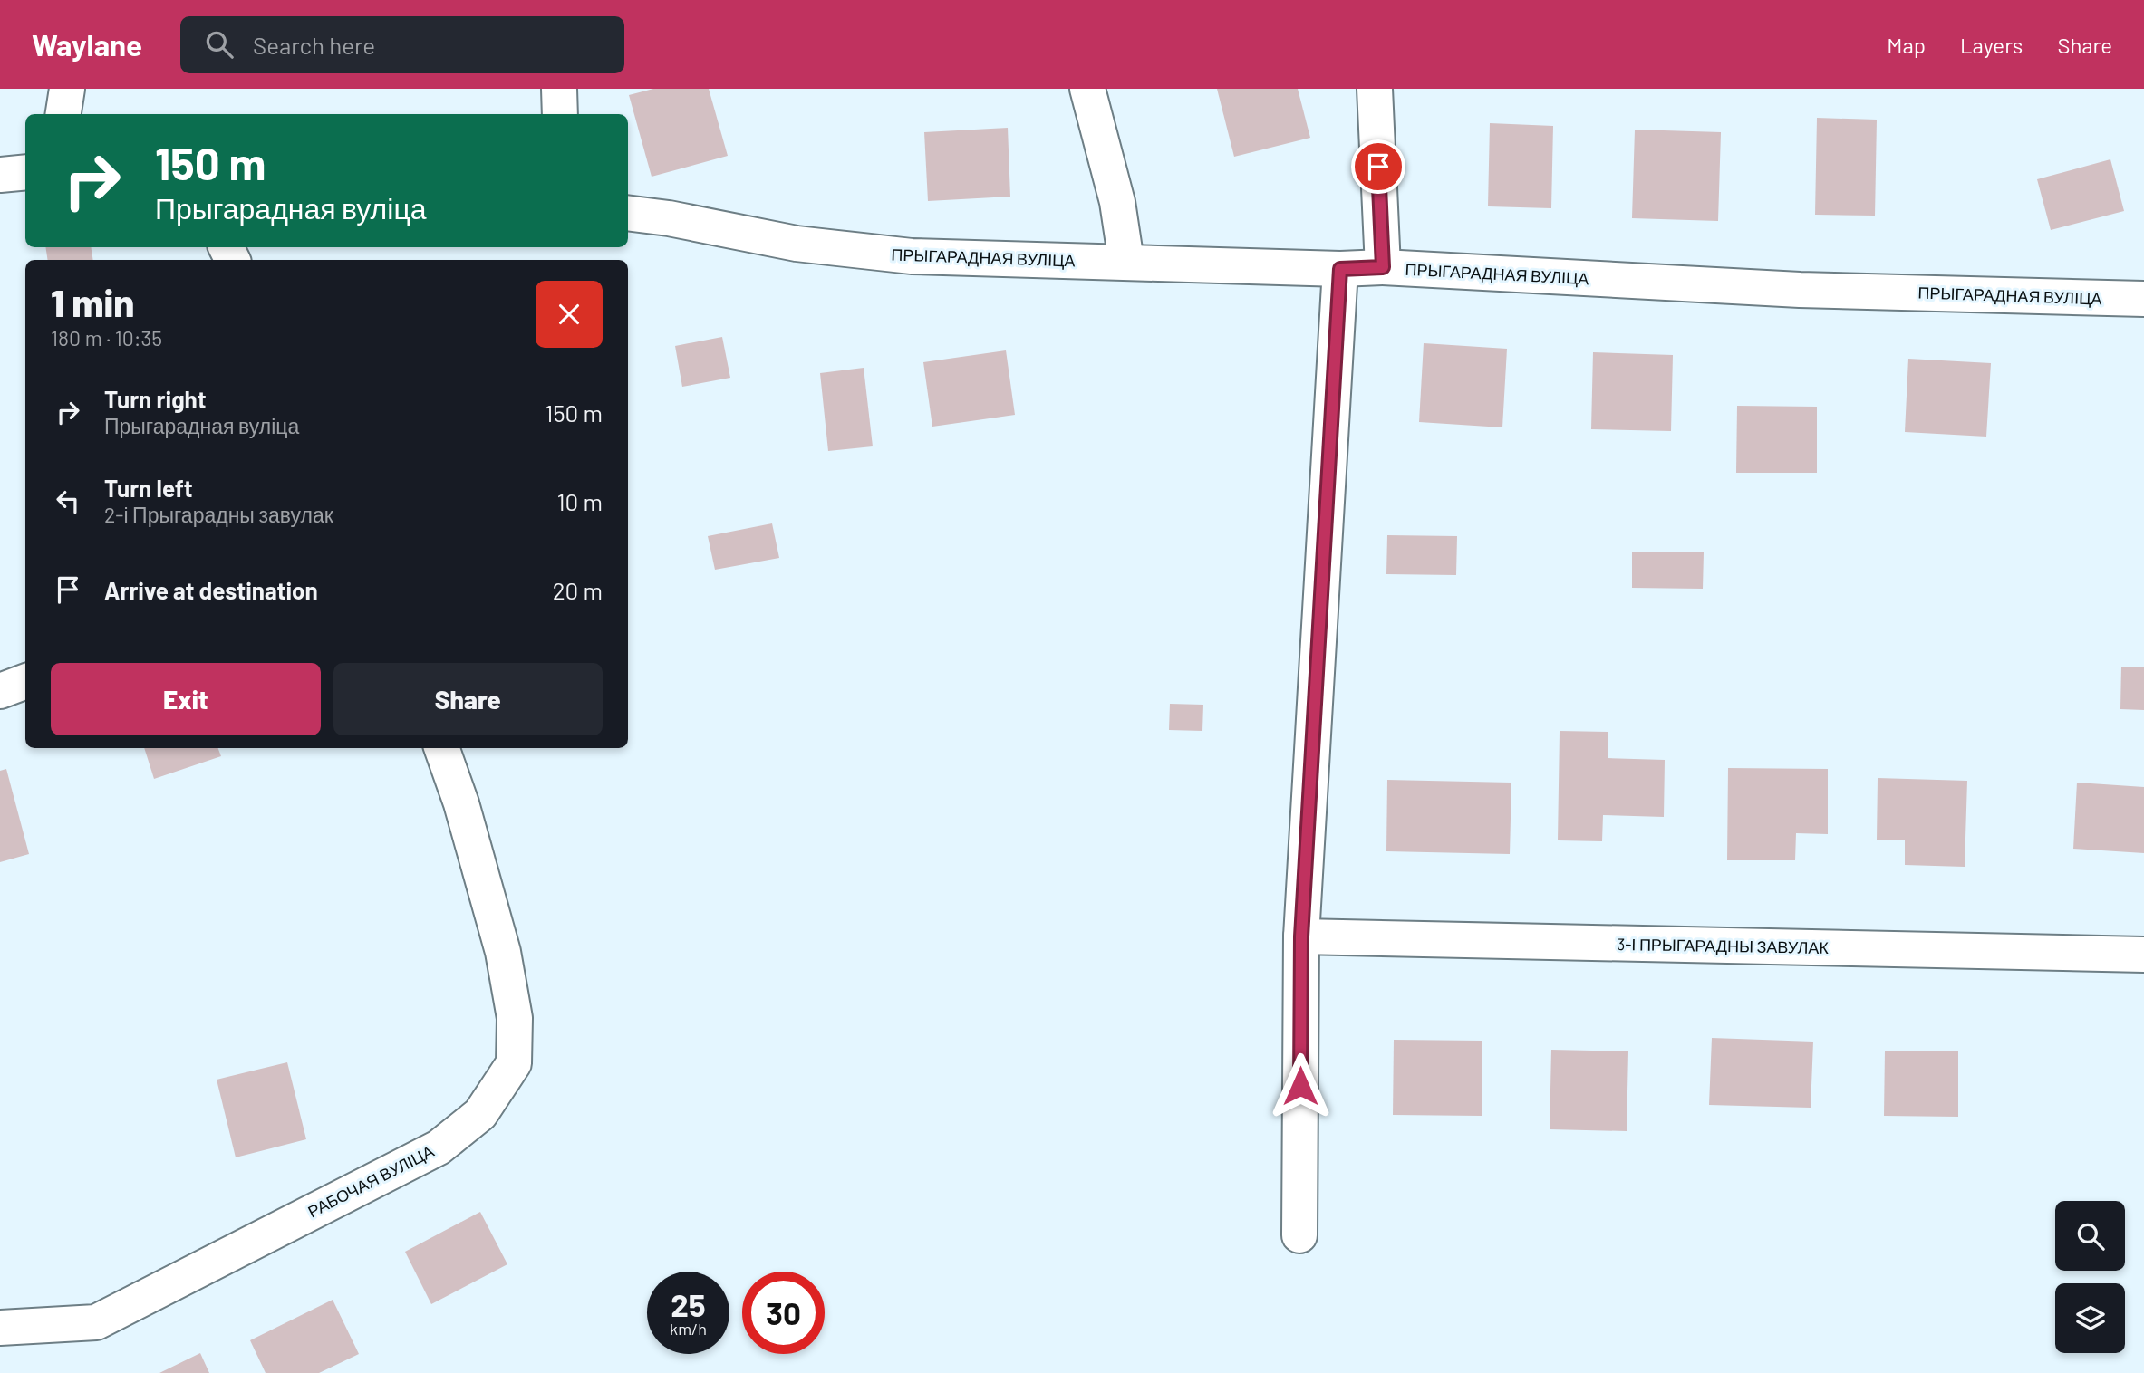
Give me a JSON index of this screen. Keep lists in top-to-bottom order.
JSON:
{
  "streets": {
    "street": ["ПРЫГАРАДНАЯ ВУЛІЦА", "3-І ПРЫГАРАДНЫ ЗАВУЛАК", "РАБОЧАЯ ВУЛІЦА"]
  },
  "page": {
    "header": "Waylane",
    "search": "Search here",
    "nav": ["Map", "Layers", "Share"],
    "turn": ["150 m", "Прыгарадная вуліца"],
    "heading": ["1 min", "180 m · 10:35"],
    "list": [
      {
        "name": "Turn right",
        "note": "Прыгарадная вуліца",
        "value": "150 m"
      },
      {
        "name": "Turn left",
        "note": "2-і Прыгарадны завулак",
        "value": "10 m"
      },
      {
        "name": "Arrive at destination",
        "value": "20 m"
      }
    ],
    "buttons": ["Exit", "Share"],
    "speed": "25 km/h",
    "limit": "30"
  }
}
